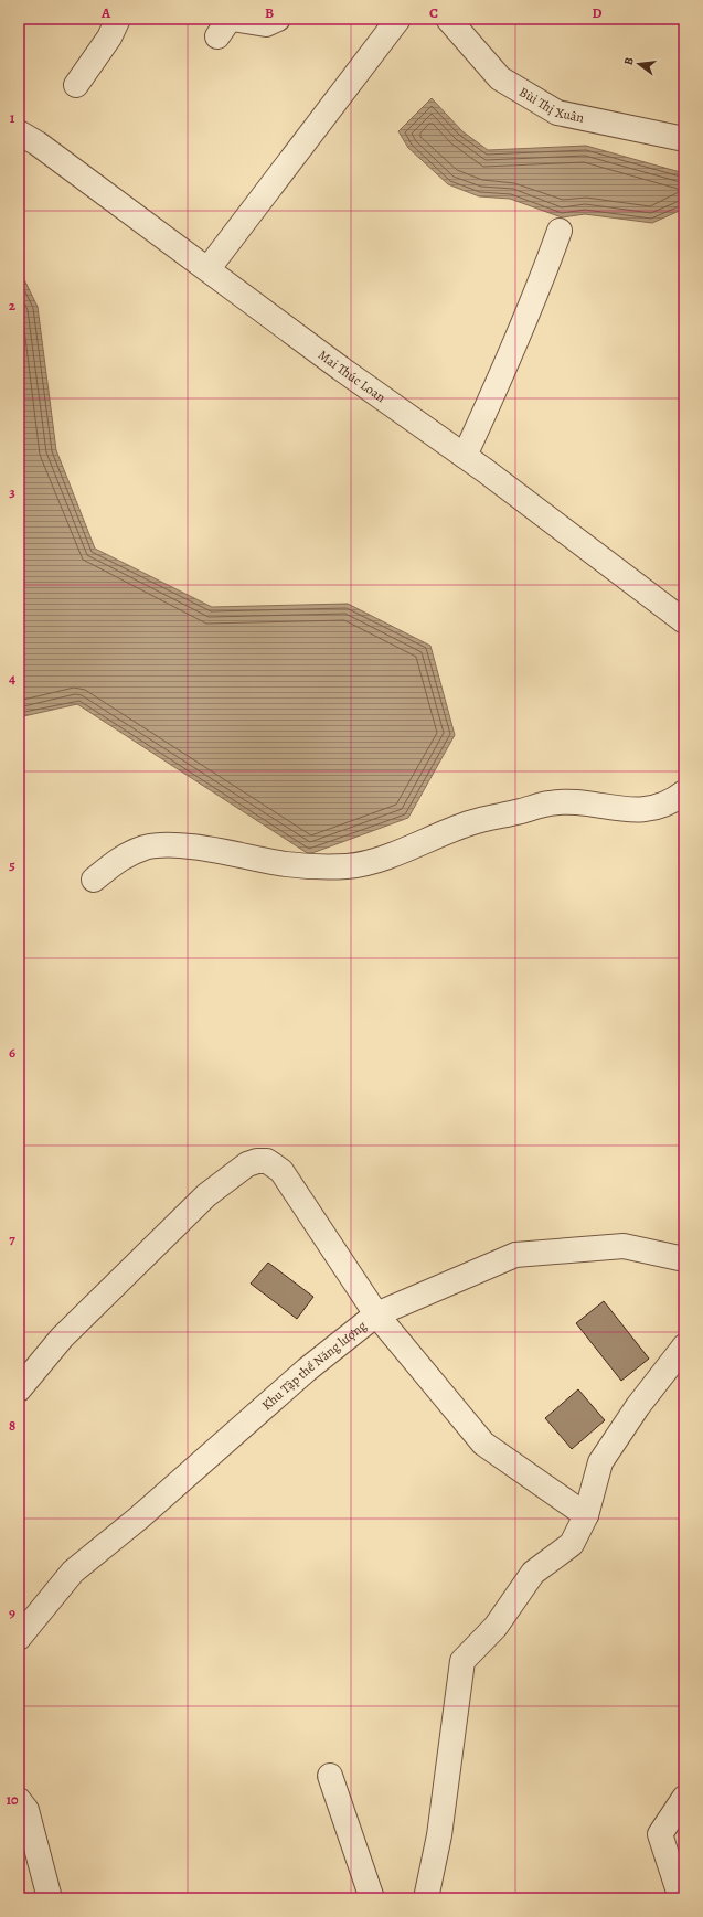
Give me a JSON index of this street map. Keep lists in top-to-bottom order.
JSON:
{
  "streets": {
    "street": ["Bùi Thị Xuân", "Mai Thúc Loan", "Khu Tập thể Năng lượng"]
  },
  "north": "left",
  "grid": {
    "columns": [
      "A",
      "B",
      "C",
      "D"
    ],
    "rows": [
      "1",
      "2",
      "3",
      "4",
      "5",
      "6",
      "7",
      "8",
      "9",
      "10"
    ]
  }
}
